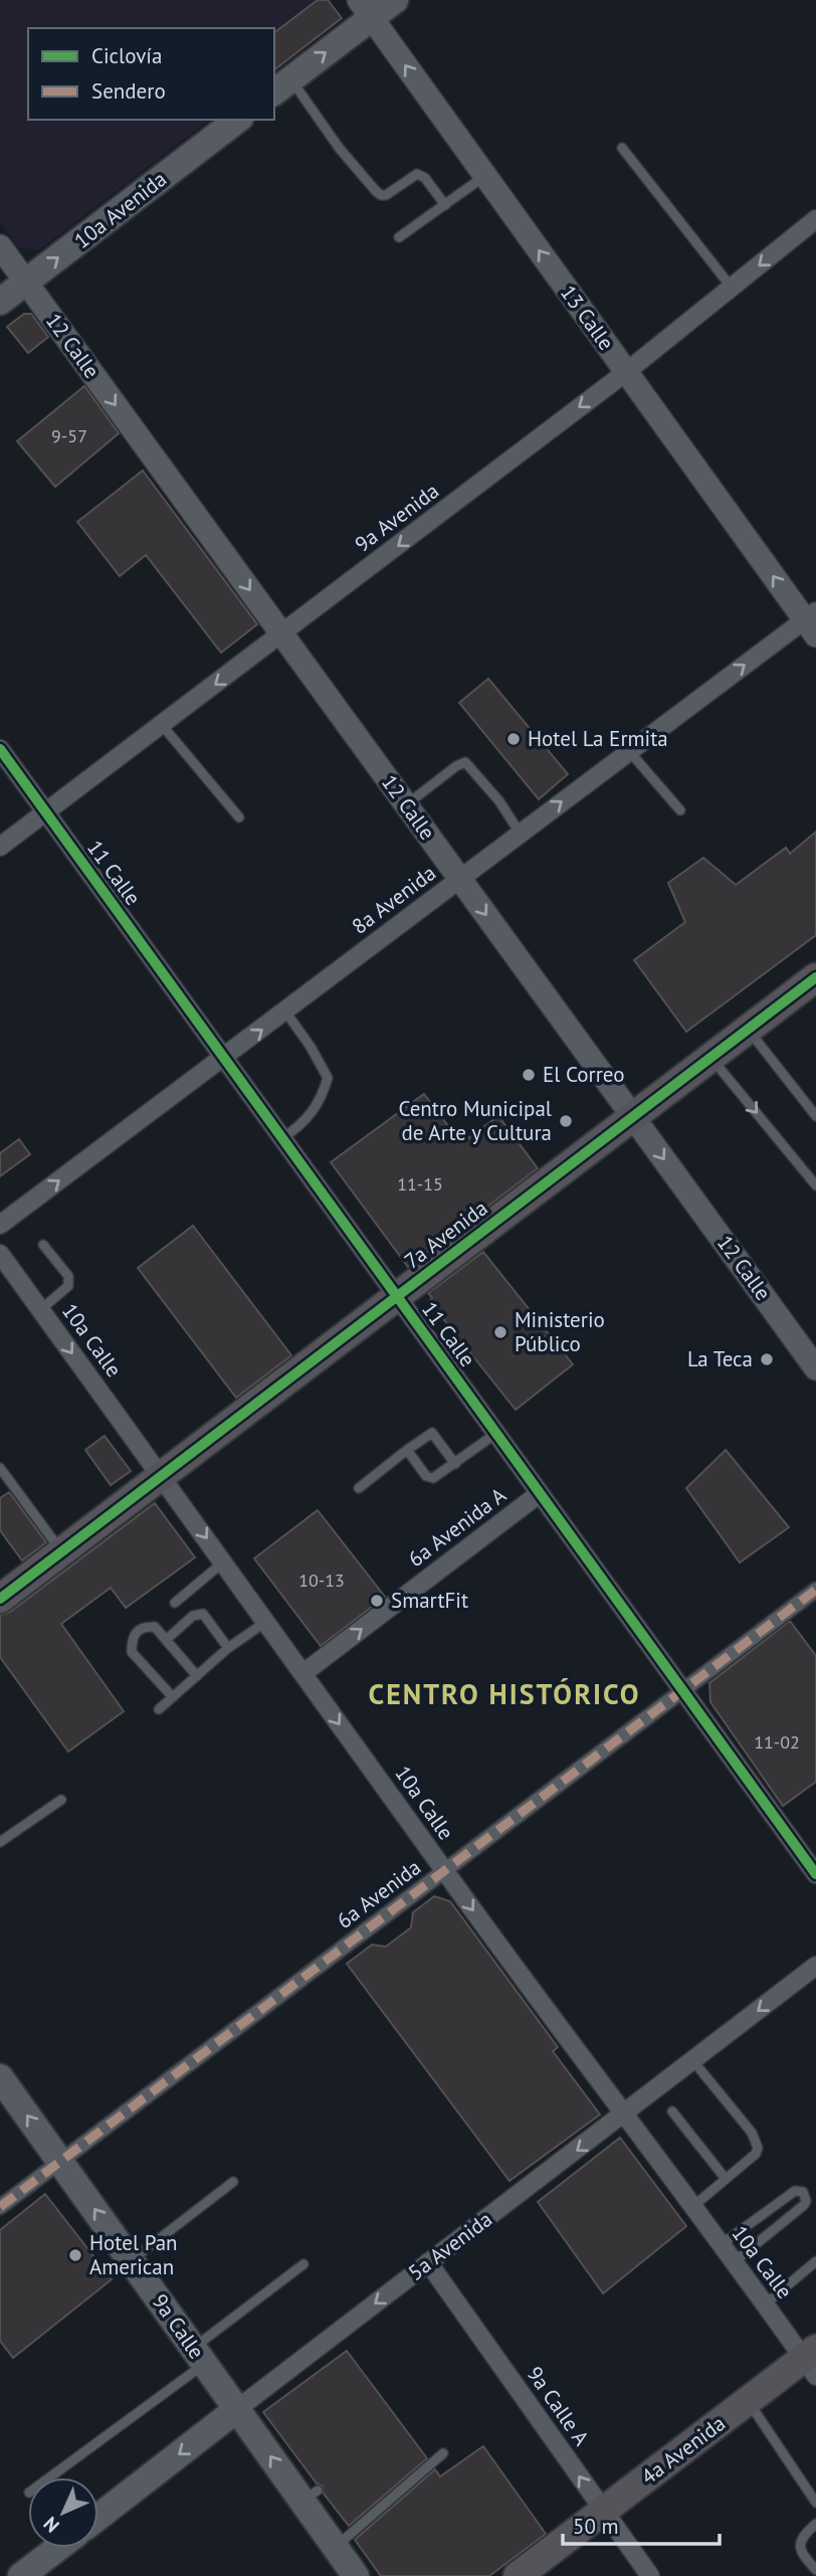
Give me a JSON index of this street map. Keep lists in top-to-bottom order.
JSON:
{
  "streets": {
    "main road": [
      "10a Avenida",
      "7a Avenida",
      "5a Avenida",
      "9a Calle",
      "4a Avenida"
    ],
    "street": [
      "13 Calle",
      "12 Calle",
      "9a Avenida",
      "11 Calle",
      "8a Avenida",
      "10a Calle",
      "6a Avenida A",
      "6a Avenida",
      "9a Calle A"
    ]
  },
  "crossings": [
    ["10a Avenida", "12 Calle"],
    ["13 Calle", "9a Avenida"],
    ["13 Calle", "8a Avenida"],
    ["12 Calle", "9a Avenida"],
    ["12 Calle", "8a Avenida"],
    ["12 Calle", "7a Avenida"],
    ["9a Avenida", "11 Calle"],
    ["11 Calle", "8a Avenida"],
    ["11 Calle", "7a Avenida"],
    ["11 Calle", "6a Avenida A"],
    ["11 Calle", "6a Avenida"],
    ["7a Avenida", "10a Calle"],
    ["10a Calle", "6a Avenida A"],
    ["10a Calle", "6a Avenida"],
    ["10a Calle", "5a Avenida"],
    ["10a Calle", "4a Avenida"],
    ["6a Avenida", "9a Calle"],
    ["5a Avenida", "9a Calle"],
    ["5a Avenida", "9a Calle A"],
    ["9a Calle A", "4a Avenida"]
  ],
  "one_way": [
    "10a Avenida",
    "13 Calle",
    "12 Calle",
    "9a Avenida",
    "8a Avenida",
    "10a Calle",
    "6a Avenida A",
    "5a Avenida",
    "9a Calle",
    "9a Calle A"
  ],
  "districts": ["CENTRO HISTÓRICO"],
  "places": [
    "Hotel La Ermita",
    "El Correo",
    "Centro Municipal de Arte y Cultura",
    "Ministerio Público",
    "La Teca",
    "SmartFit",
    "Hotel Pan American"
  ],
  "house_numbers": [
    "9-57",
    "11-15",
    "10-13",
    "11-02"
  ],
  "legend": ["Ciclovía", "Sendero"],
  "scale_bar": "50 m",
  "north": "bottom left"
}
